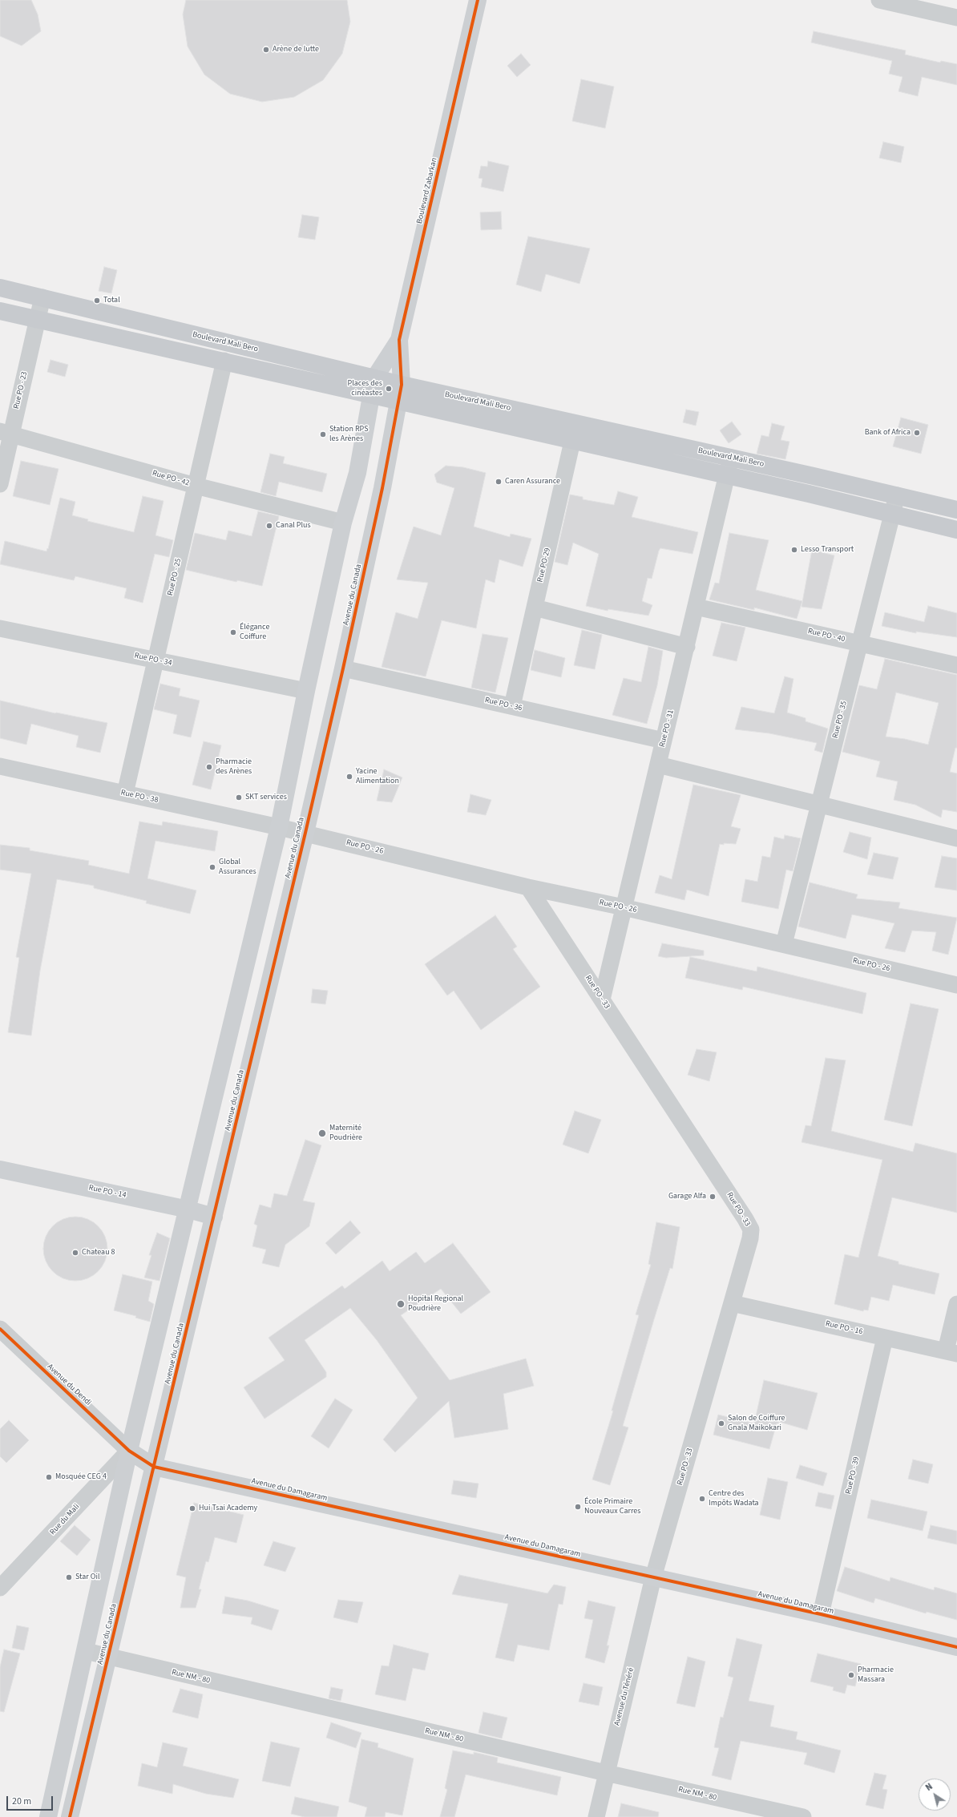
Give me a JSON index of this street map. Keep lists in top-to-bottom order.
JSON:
{
  "streets": {
    "main road": ["Boulevard Mali Bero"],
    "street": [
      "Boulevard Zabarkan",
      "Rue PO - 23",
      "Rue PO - 42",
      "Rue PO-29",
      "Rue PO - 25",
      "Avenue du Canada",
      "Rue PO - 40",
      "Rue PO - 34",
      "Rue PO - 36",
      "Rue PO - 35",
      "Rue PO - 31",
      "Rue PO - 38",
      "Rue PO - 26",
      "Rue PO - 33",
      "Rue PO - 14",
      "Rue PO - 16",
      "Avenue du Dendi",
      "Rue PO - 39",
      "Avenue du Damagaram",
      "Rue du Mali",
      "Rue NM - 80",
      "Avenue du Ténéré"
    ]
  },
  "crossings": [
    ["Boulevard Zabarkan", "Boulevard Mali Bero"],
    ["Boulevard Zabarkan", "Avenue du Canada"],
    ["Boulevard Mali Bero", "Rue PO - 23"],
    ["Boulevard Mali Bero", "Rue PO-29"],
    ["Boulevard Mali Bero", "Rue PO - 25"],
    ["Boulevard Mali Bero", "Avenue du Canada"],
    ["Boulevard Mali Bero", "Rue PO - 35"],
    ["Boulevard Mali Bero", "Rue PO - 31"],
    ["Rue PO - 23", "Rue PO - 42"],
    ["Rue PO - 42", "Rue PO - 25"],
    ["Rue PO-29", "Rue PO - 36"],
    ["Rue PO - 25", "Rue PO - 34"],
    ["Rue PO - 25", "Rue PO - 38"],
    ["Avenue du Canada", "Rue PO - 36"],
    ["Avenue du Canada", "Rue PO - 26"],
    ["Avenue du Canada", "Rue PO - 14"],
    ["Avenue du Canada", "Avenue du Damagaram"],
    ["Avenue du Canada", "Rue NM - 80"],
    ["Rue PO - 40", "Rue PO - 35"],
    ["Rue PO - 40", "Rue PO - 31"],
    ["Rue PO - 36", "Rue PO - 31"],
    ["Rue PO - 35", "Rue PO - 26"],
    ["Rue PO - 31", "Rue PO - 26"],
    ["Rue PO - 31", "Rue PO - 33"],
    ["Rue PO - 38", "Rue PO - 26"],
    ["Rue PO - 26", "Rue PO - 33"],
    ["Rue PO - 33", "Rue PO - 16"],
    ["Rue PO - 33", "Avenue du Damagaram"],
    ["Rue PO - 33", "Avenue du Ténéré"],
    ["Rue PO - 16", "Rue PO - 39"],
    ["Avenue du Dendi", "Avenue du Damagaram"],
    ["Avenue du Dendi", "Rue du Mali"],
    ["Rue PO - 39", "Avenue du Damagaram"],
    ["Avenue du Damagaram", "Rue du Mali"],
    ["Avenue du Damagaram", "Avenue du Ténéré"],
    ["Rue NM - 80", "Avenue du Ténéré"]
  ],
  "places": [
    "Arène de lutte",
    "Total",
    "Places des cinéastes",
    "Bank of Africa",
    "Station RPS les Arènes",
    "Caren Assurance",
    "Canal Plus",
    "Lesso Transport",
    "Élégance Coiffure",
    "Pharmacie des Arènes",
    "Yacine Alimentation",
    "SKT services",
    "Global Assurances",
    "Maternité Poudrière",
    "Garage Alfa",
    "Chateau 8",
    "Hopital Regional Poudrière",
    "Salon de Coiffure Gnala Maikokari",
    "Mosquée CEG 4",
    "Centre des Impôts Wadata",
    "École Primaire Nouveaux Carres",
    "Hui Tsai Academy",
    "Star Oil",
    "Pharmacie Massara"
  ],
  "scale_bar": "20 m",
  "north": "top left"
}
